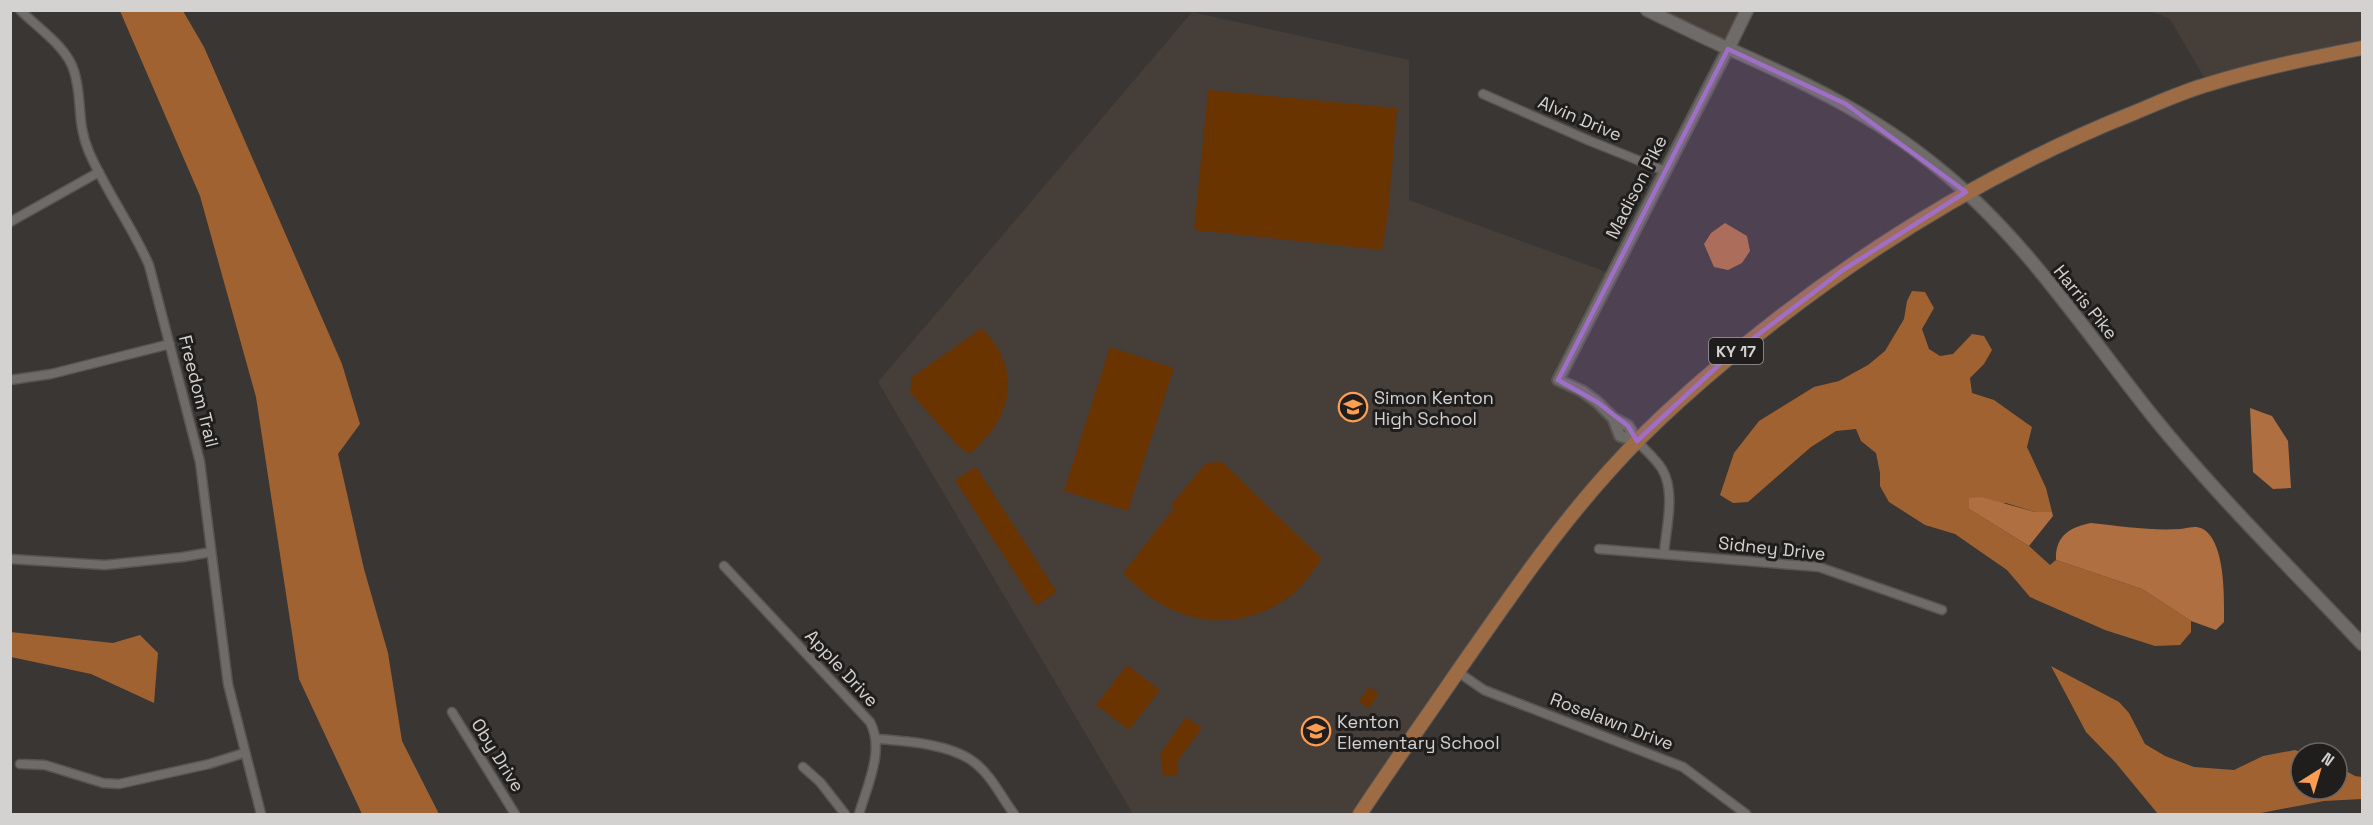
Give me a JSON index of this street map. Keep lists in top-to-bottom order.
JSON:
{
  "streets": {
    "main road": ["Madison Pike", "Harris Pike", "KY 17"],
    "street": [
      "Alvin Drive",
      "Freedom Trail",
      "Sidney Drive",
      "Apple Drive",
      "Roselawn Drive",
      "Oby Drive"
    ]
  },
  "crossings": [
    ["Alvin Drive", "Madison Pike"],
    ["Madison Pike", "Harris Pike"],
    ["Madison Pike", "KY 17"],
    ["Harris Pike", "KY 17"],
    ["KY 17", "Roselawn Drive"]
  ],
  "places": {
    "school or university": ["Simon Kenton High School", "Kenton Elementary School"]
  },
  "north": "top right"
}
